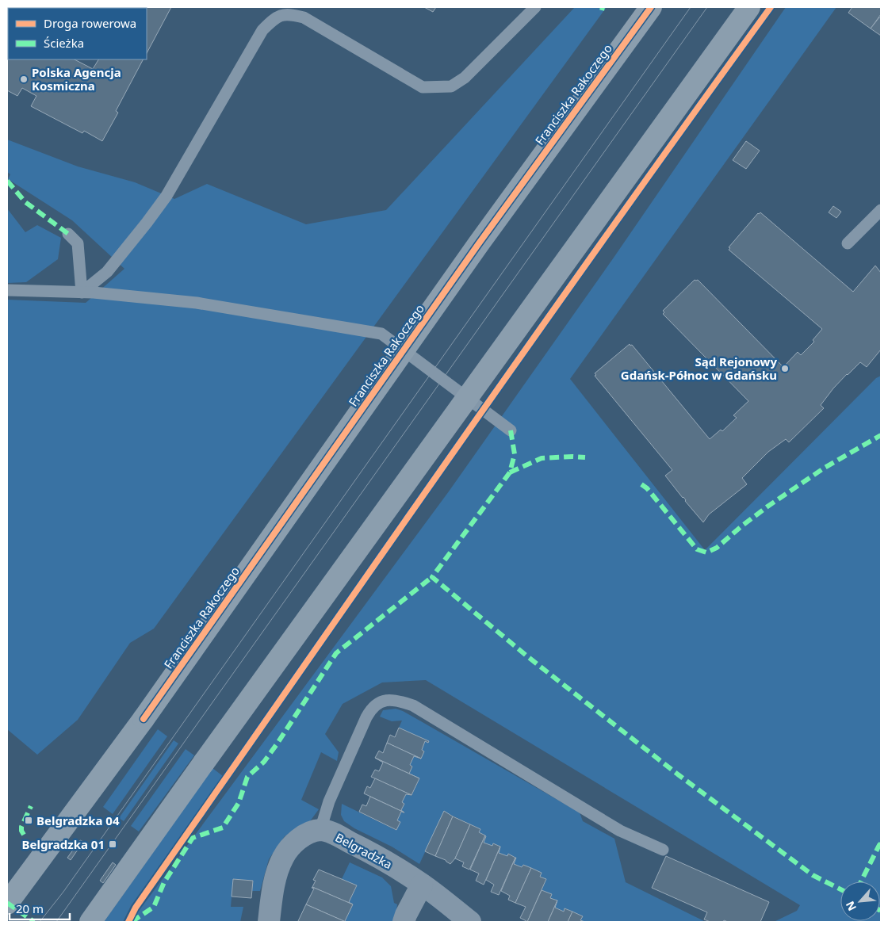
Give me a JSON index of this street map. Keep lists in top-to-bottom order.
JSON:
{
  "streets": {
    "main road": ["Franciszka Rakoczego"],
    "street": ["Belgradzka"]
  },
  "places": {
    "other": ["Polska Agencja Kosmiczna", "Sąd Rejonowy Gdańsk-Północ w Gdańsku"],
    "transit": ["Belgradzka 04", "Belgradzka 01"]
  },
  "legend": ["Droga rowerowa", "Ścieżka"],
  "scale_bar": "20 m",
  "north": "bottom left"
}
